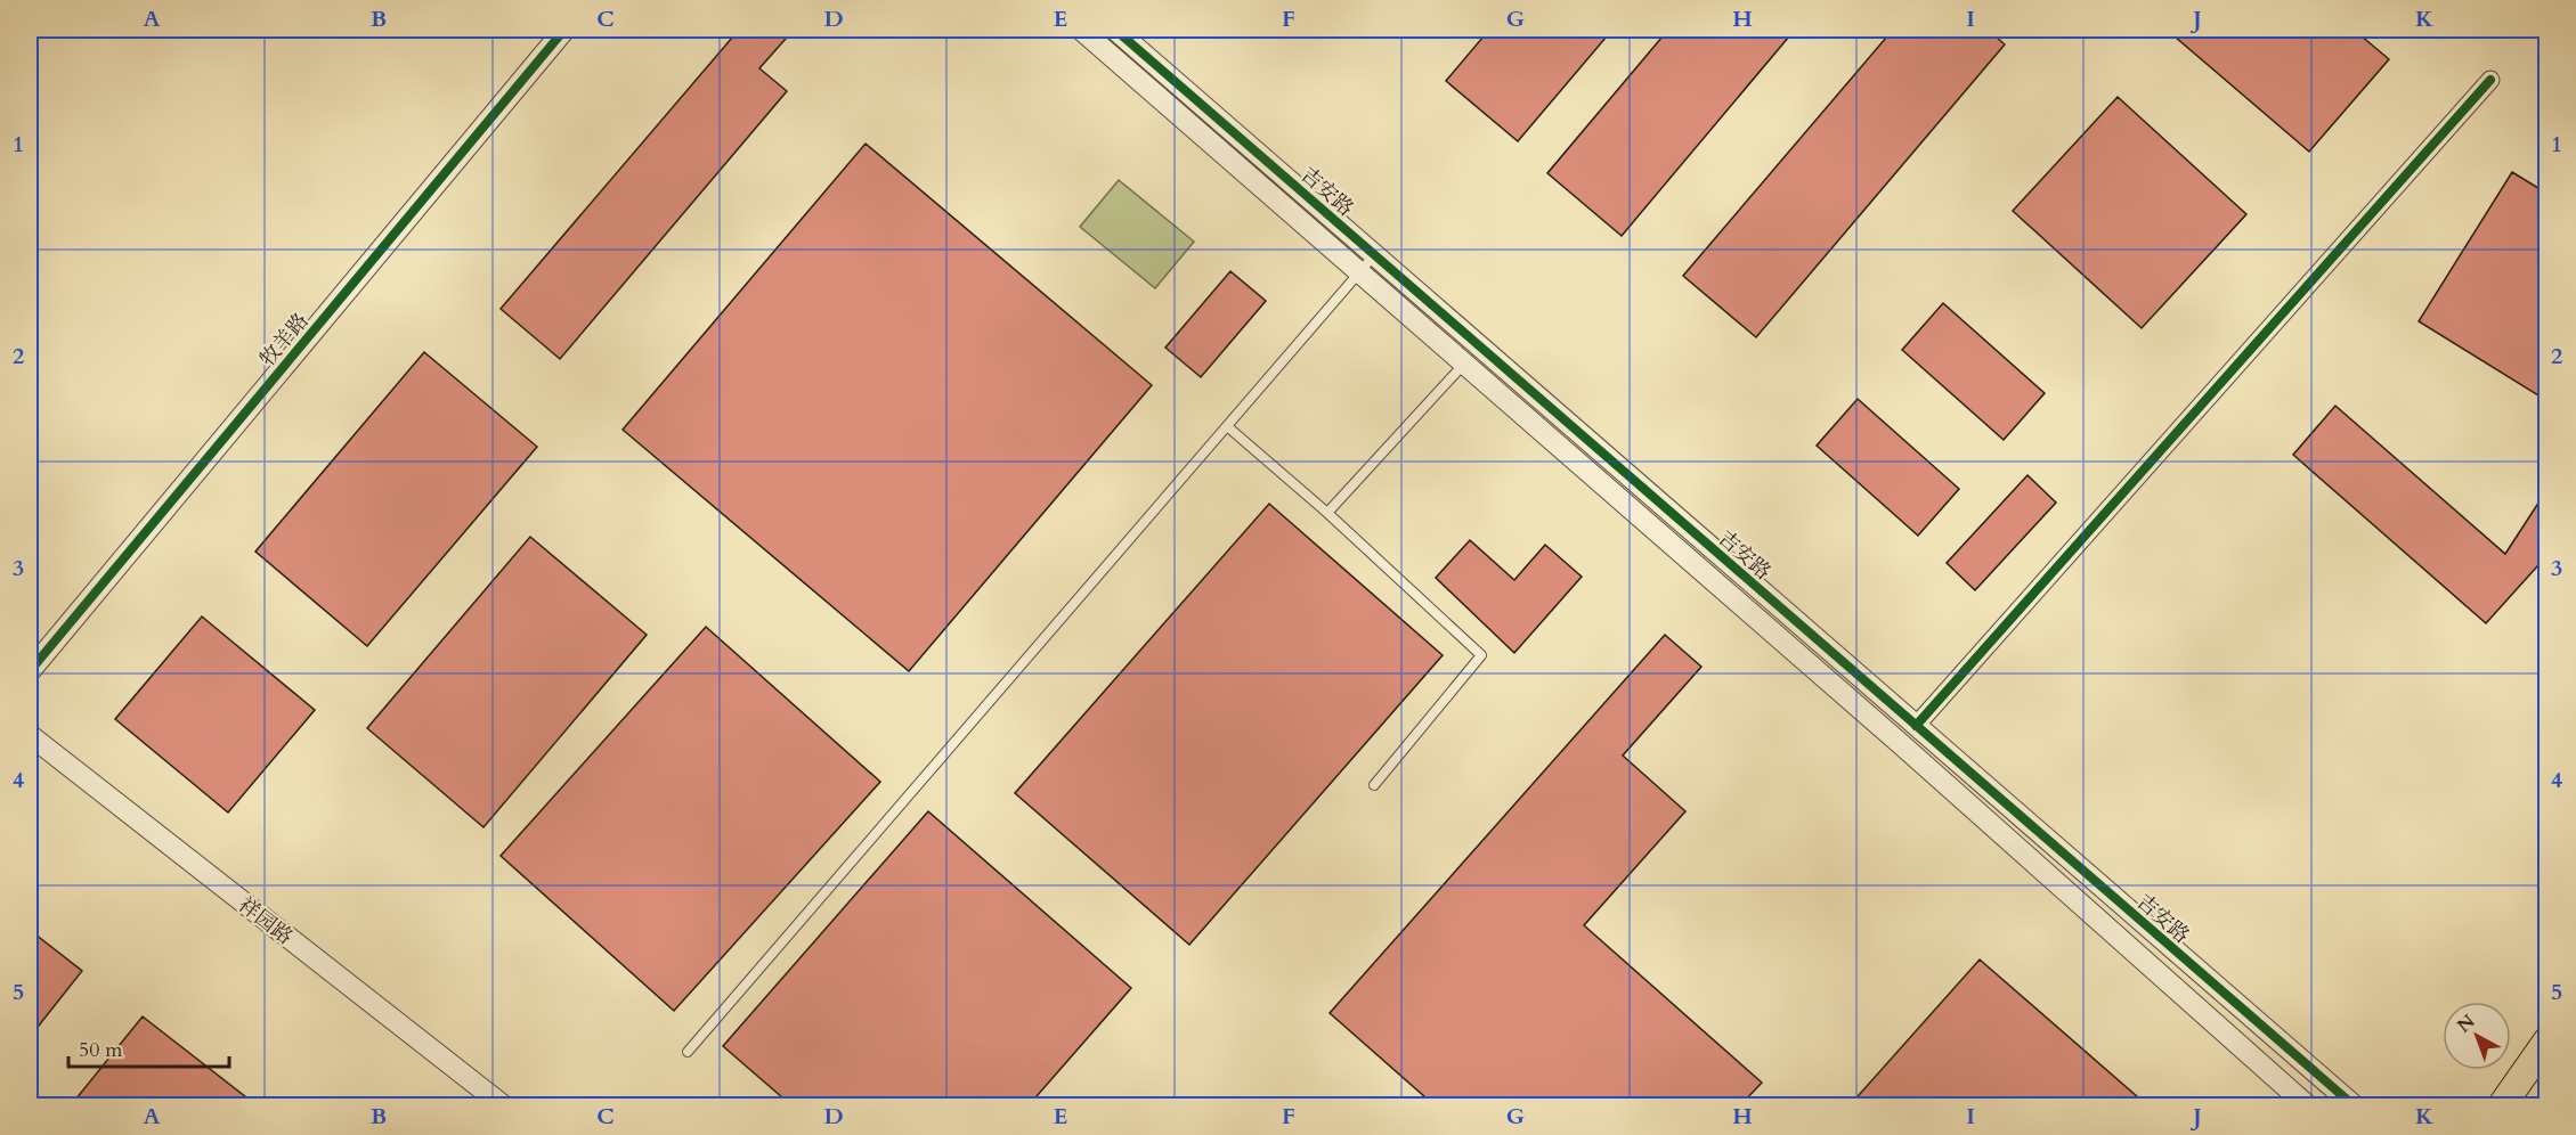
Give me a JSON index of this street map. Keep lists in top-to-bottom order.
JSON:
{
  "streets": {
    "street": ["吉安路", "牧羊路", "祥园路"]
  },
  "scale_bar": "50 m",
  "north": "top left",
  "grid": {
    "columns": [
      "A",
      "B",
      "C",
      "D",
      "E",
      "F",
      "G",
      "H",
      "I",
      "J",
      "K"
    ],
    "rows": [
      "1",
      "2",
      "3",
      "4",
      "5"
    ]
  }
}
